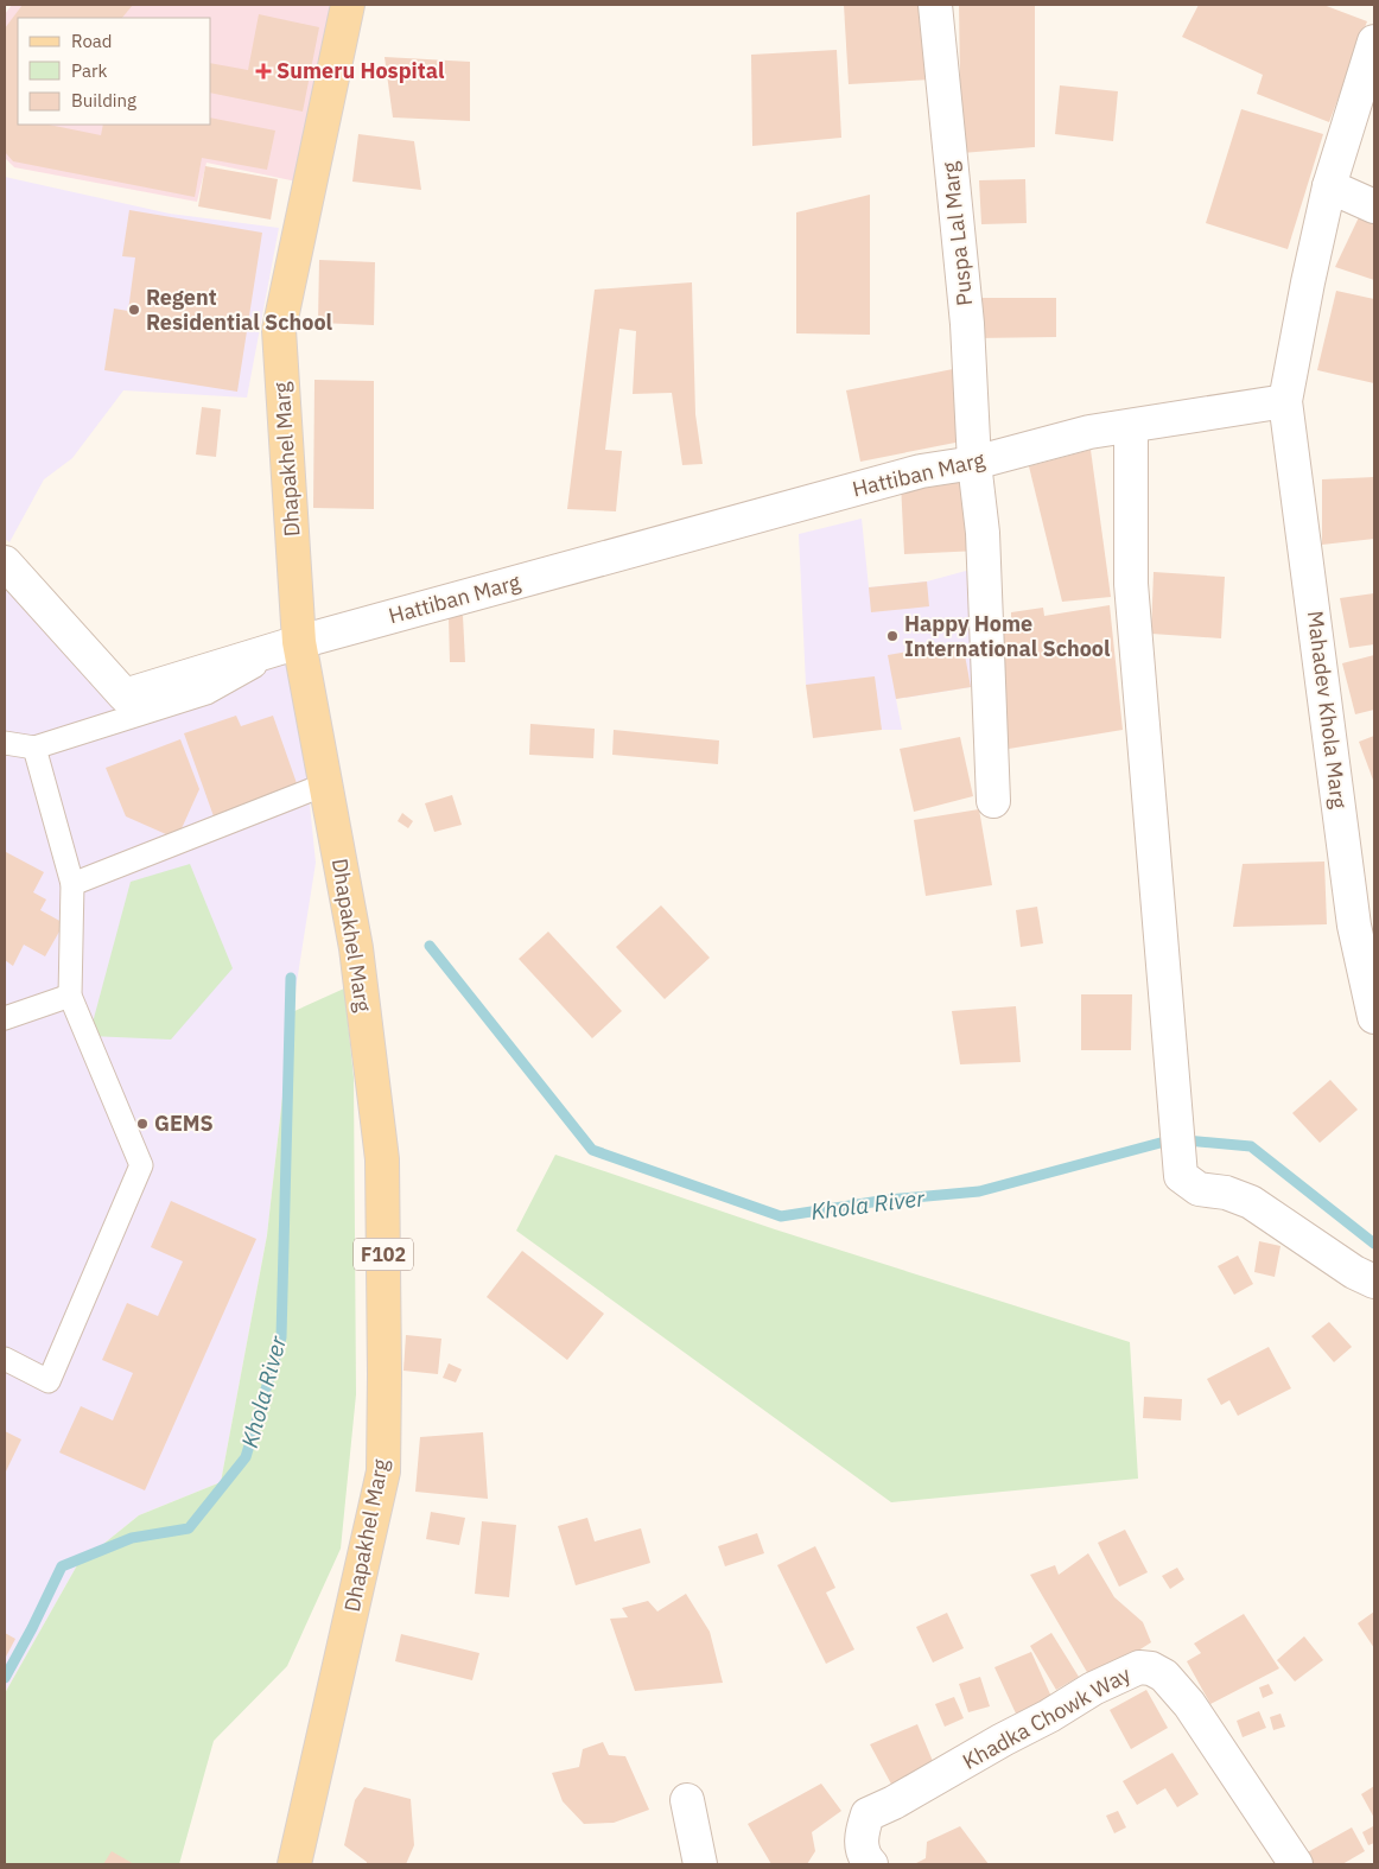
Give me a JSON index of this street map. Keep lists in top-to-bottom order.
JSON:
{
  "streets": {
    "main road": ["Dhapakhel Marg", "F102"],
    "street": [
      "Puspa Lal Marg",
      "Hattiban Marg",
      "Mahadev Khola Marg",
      "Khadka Chowk Way"
    ]
  },
  "crossings": [
    ["Puspa Lal Marg", "Hattiban Marg"],
    ["Dhapakhel Marg", "Hattiban Marg"],
    ["Hattiban Marg", "Mahadev Khola Marg"]
  ],
  "water": ["Khola River"],
  "places": {
    "health": ["Sumeru Hospital"],
    "other": ["Regent Residential School", "Happy Home International School", "GEMS"]
  },
  "legend": ["Road", "Park", "Building"]
}
